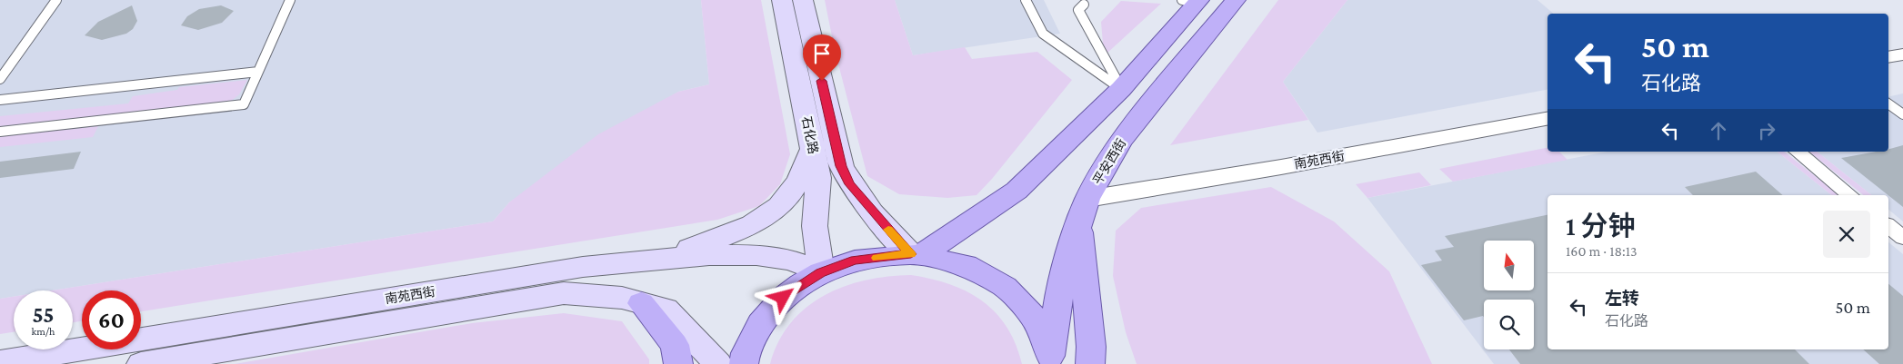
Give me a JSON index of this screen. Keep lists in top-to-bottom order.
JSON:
{
  "streets": {
    "main road": ["石化路", "南苑西街", "平安西街"]
  },
  "crossings": [
    ["石化路", "南苑西街"],
    ["南苑西街", "平安西街"]
  ],
  "north": "top",
  "page": {
    "turn": ["50 m", "石化路"],
    "heading": ["1 分钟", "160 m · 18:13"],
    "list": [
      {
        "name": "左转",
        "note": "石化路",
        "value": "50 m"
      }
    ],
    "speed": "55 km/h",
    "limit": "60"
  }
}
